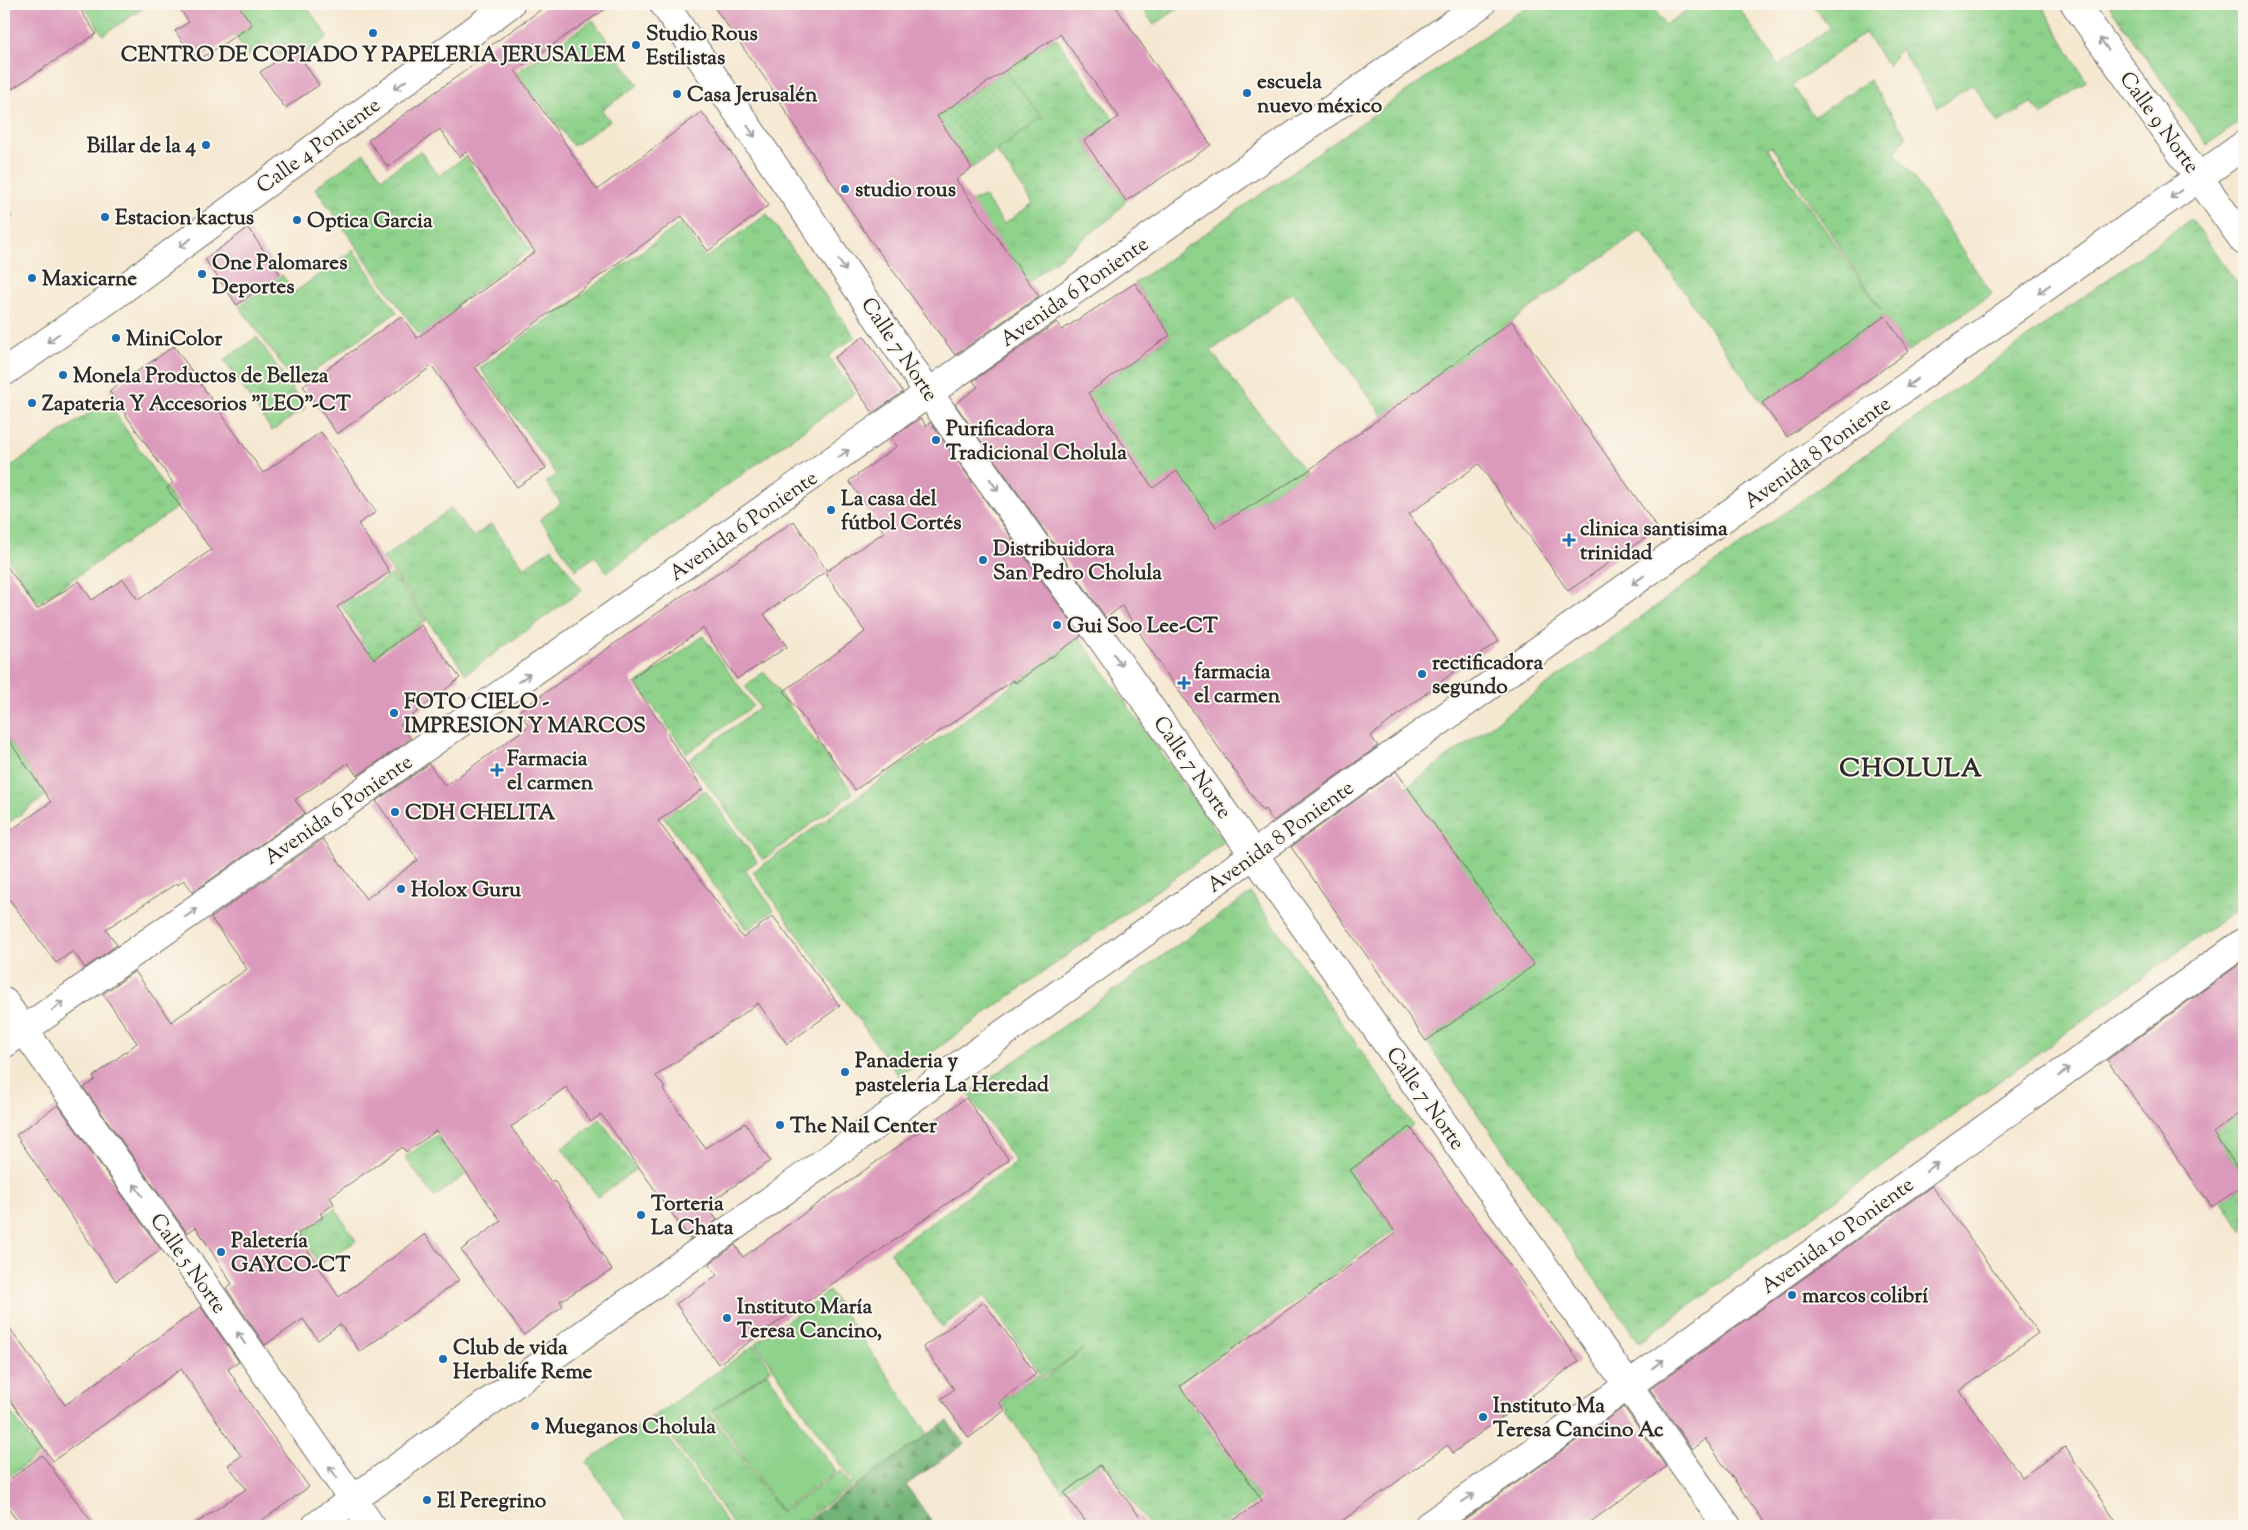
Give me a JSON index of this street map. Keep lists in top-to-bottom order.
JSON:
{
  "streets": {
    "street": [
      "Calle 9 Norte",
      "Calle 4 Poniente",
      "Avenida 6 Poniente",
      "Calle 7 Norte",
      "Avenida 8 Poniente",
      "Avenida 10 Poniente",
      "Calle 5 Norte"
    ]
  },
  "crossings": [
    ["Calle 9 Norte", "Avenida 8 Poniente"],
    ["Avenida 6 Poniente", "Calle 7 Norte"],
    ["Avenida 6 Poniente", "Calle 5 Norte"],
    ["Calle 7 Norte", "Avenida 8 Poniente"],
    ["Calle 7 Norte", "Avenida 10 Poniente"],
    ["Avenida 8 Poniente", "Calle 5 Norte"]
  ],
  "one_way": [
    "Calle 9 Norte",
    "Calle 4 Poniente",
    "Avenida 6 Poniente",
    "Calle 7 Norte",
    "Avenida 8 Poniente",
    "Avenida 10 Poniente",
    "Calle 5 Norte"
  ],
  "districts": ["CHOLULA"],
  "places": {
    "other": [
      "CENTRO DE COPIADO Y PAPELERIA JERUSALEM",
      "Studio Rous Estilistas",
      "escuela nuevo méxico",
      "Casa Jerusalén",
      "Billar de la 4",
      "studio rous",
      "Estacion kactus",
      "Optica Garcia",
      "One Palomares Deportes",
      "Maxicarne",
      "MiniColor",
      "Monela Productos de Belleza",
      "Zapateria Y Accesorios \"LEO\"-CT",
      "Purificadora Tradicional Cholula",
      "La casa del fútbol Cortés",
      "Distribuidora San Pedro Cholula",
      "Gui Soo Lee-CT",
      "rectificadora segundo",
      "FOTO CIELO - IMPRESION Y MARCOS",
      "CDH CHELITA",
      "Holox Guru",
      "Panaderia y pasteleria La Heredad",
      "The Nail Center",
      "Torteria La Chata",
      "Paletería GAYCO-CT",
      "marcos colibrí",
      "Instituto María Teresa Cancino,",
      "Club de vida Herbalife Reme",
      "Instituto Ma Teresa Cancino Ac",
      "Mueganos Cholula",
      "El Peregrino"
    ],
    "health": ["clinica santisima trinidad", "farmacia el carmen", "Farmacia el carmen"]
  }
}
